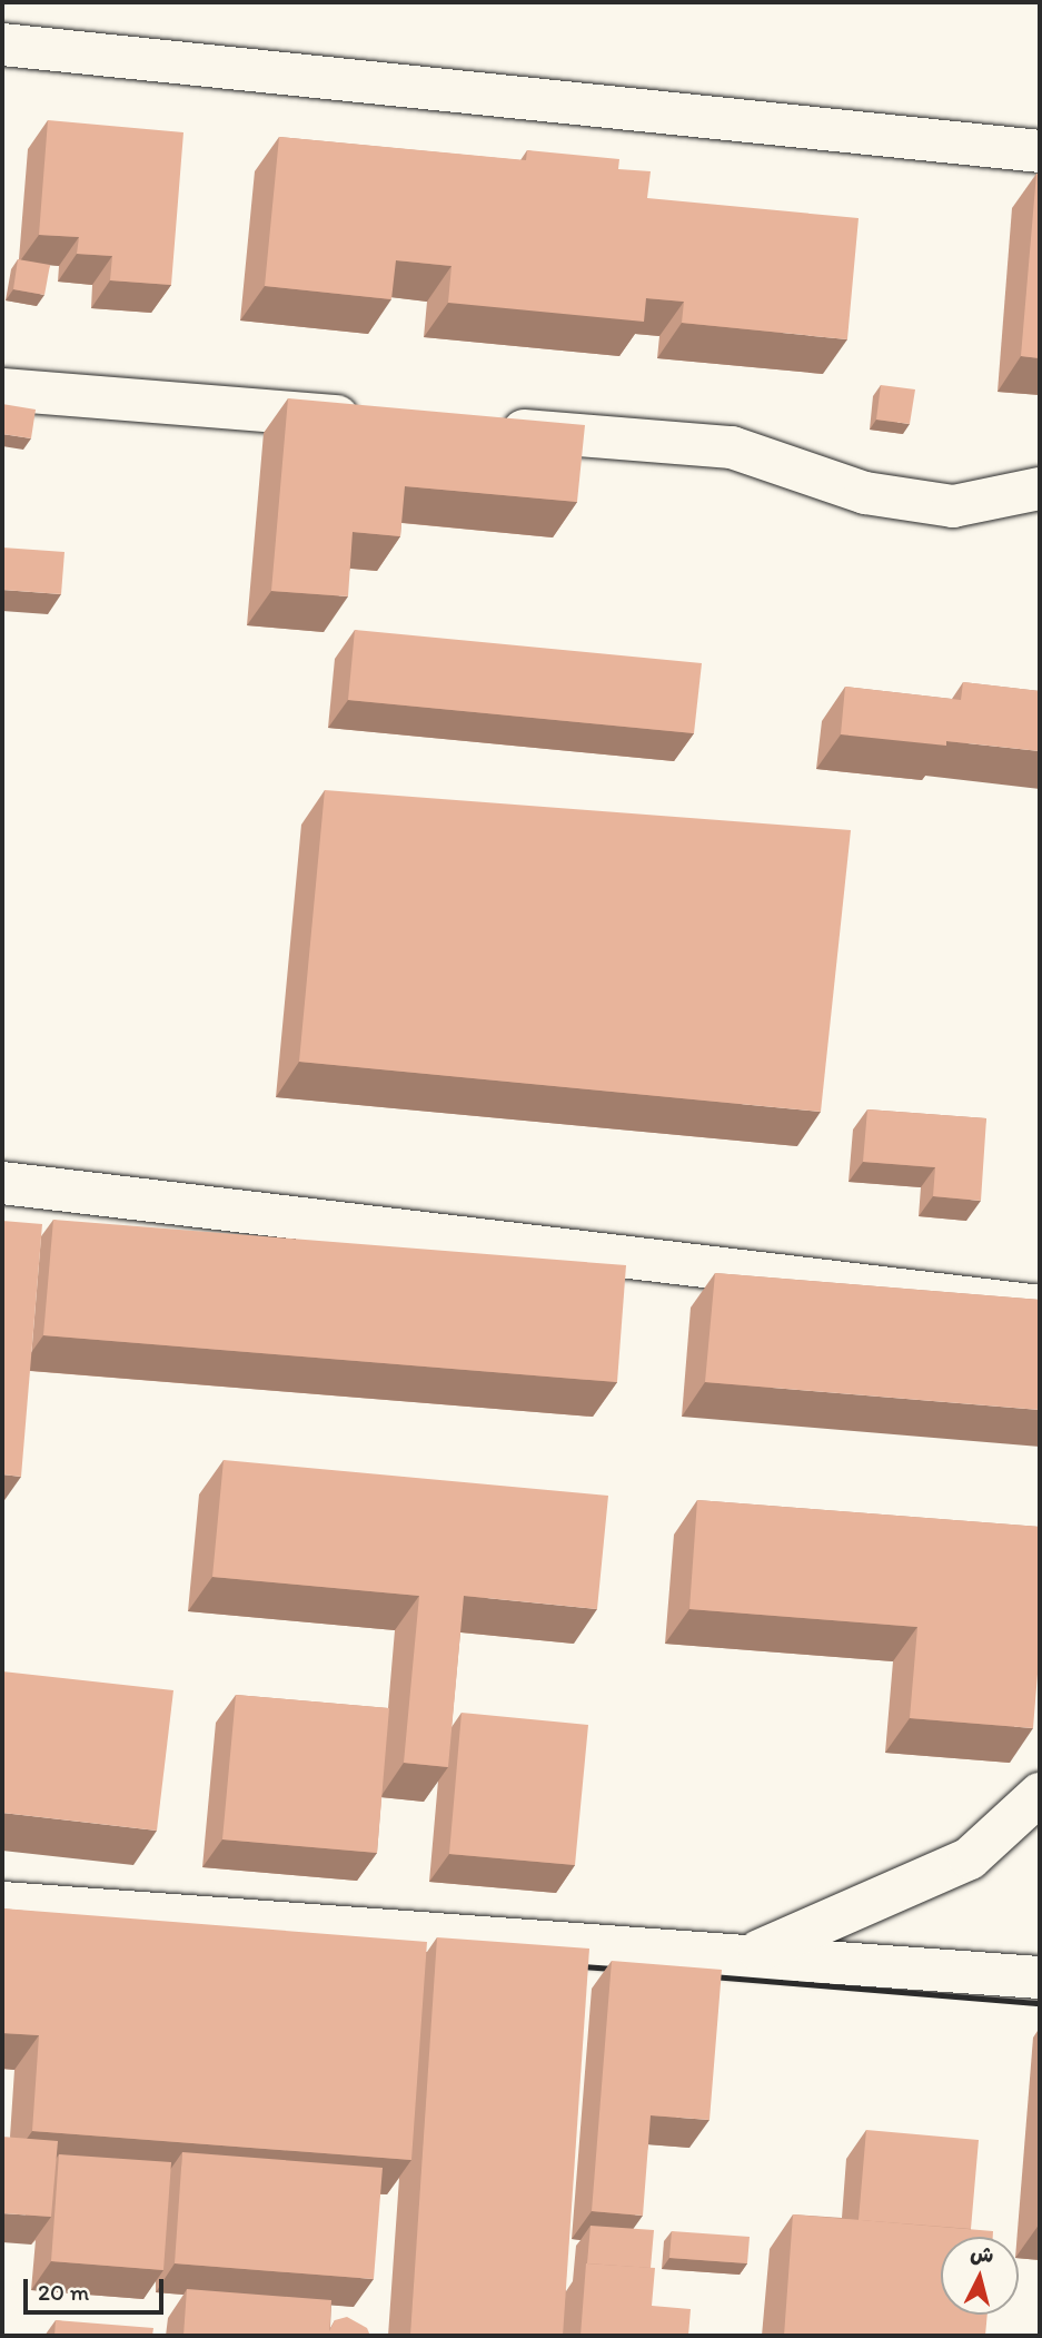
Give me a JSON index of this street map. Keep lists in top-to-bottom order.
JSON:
{
  "scale_bar": "20 m",
  "north": "top"
}
